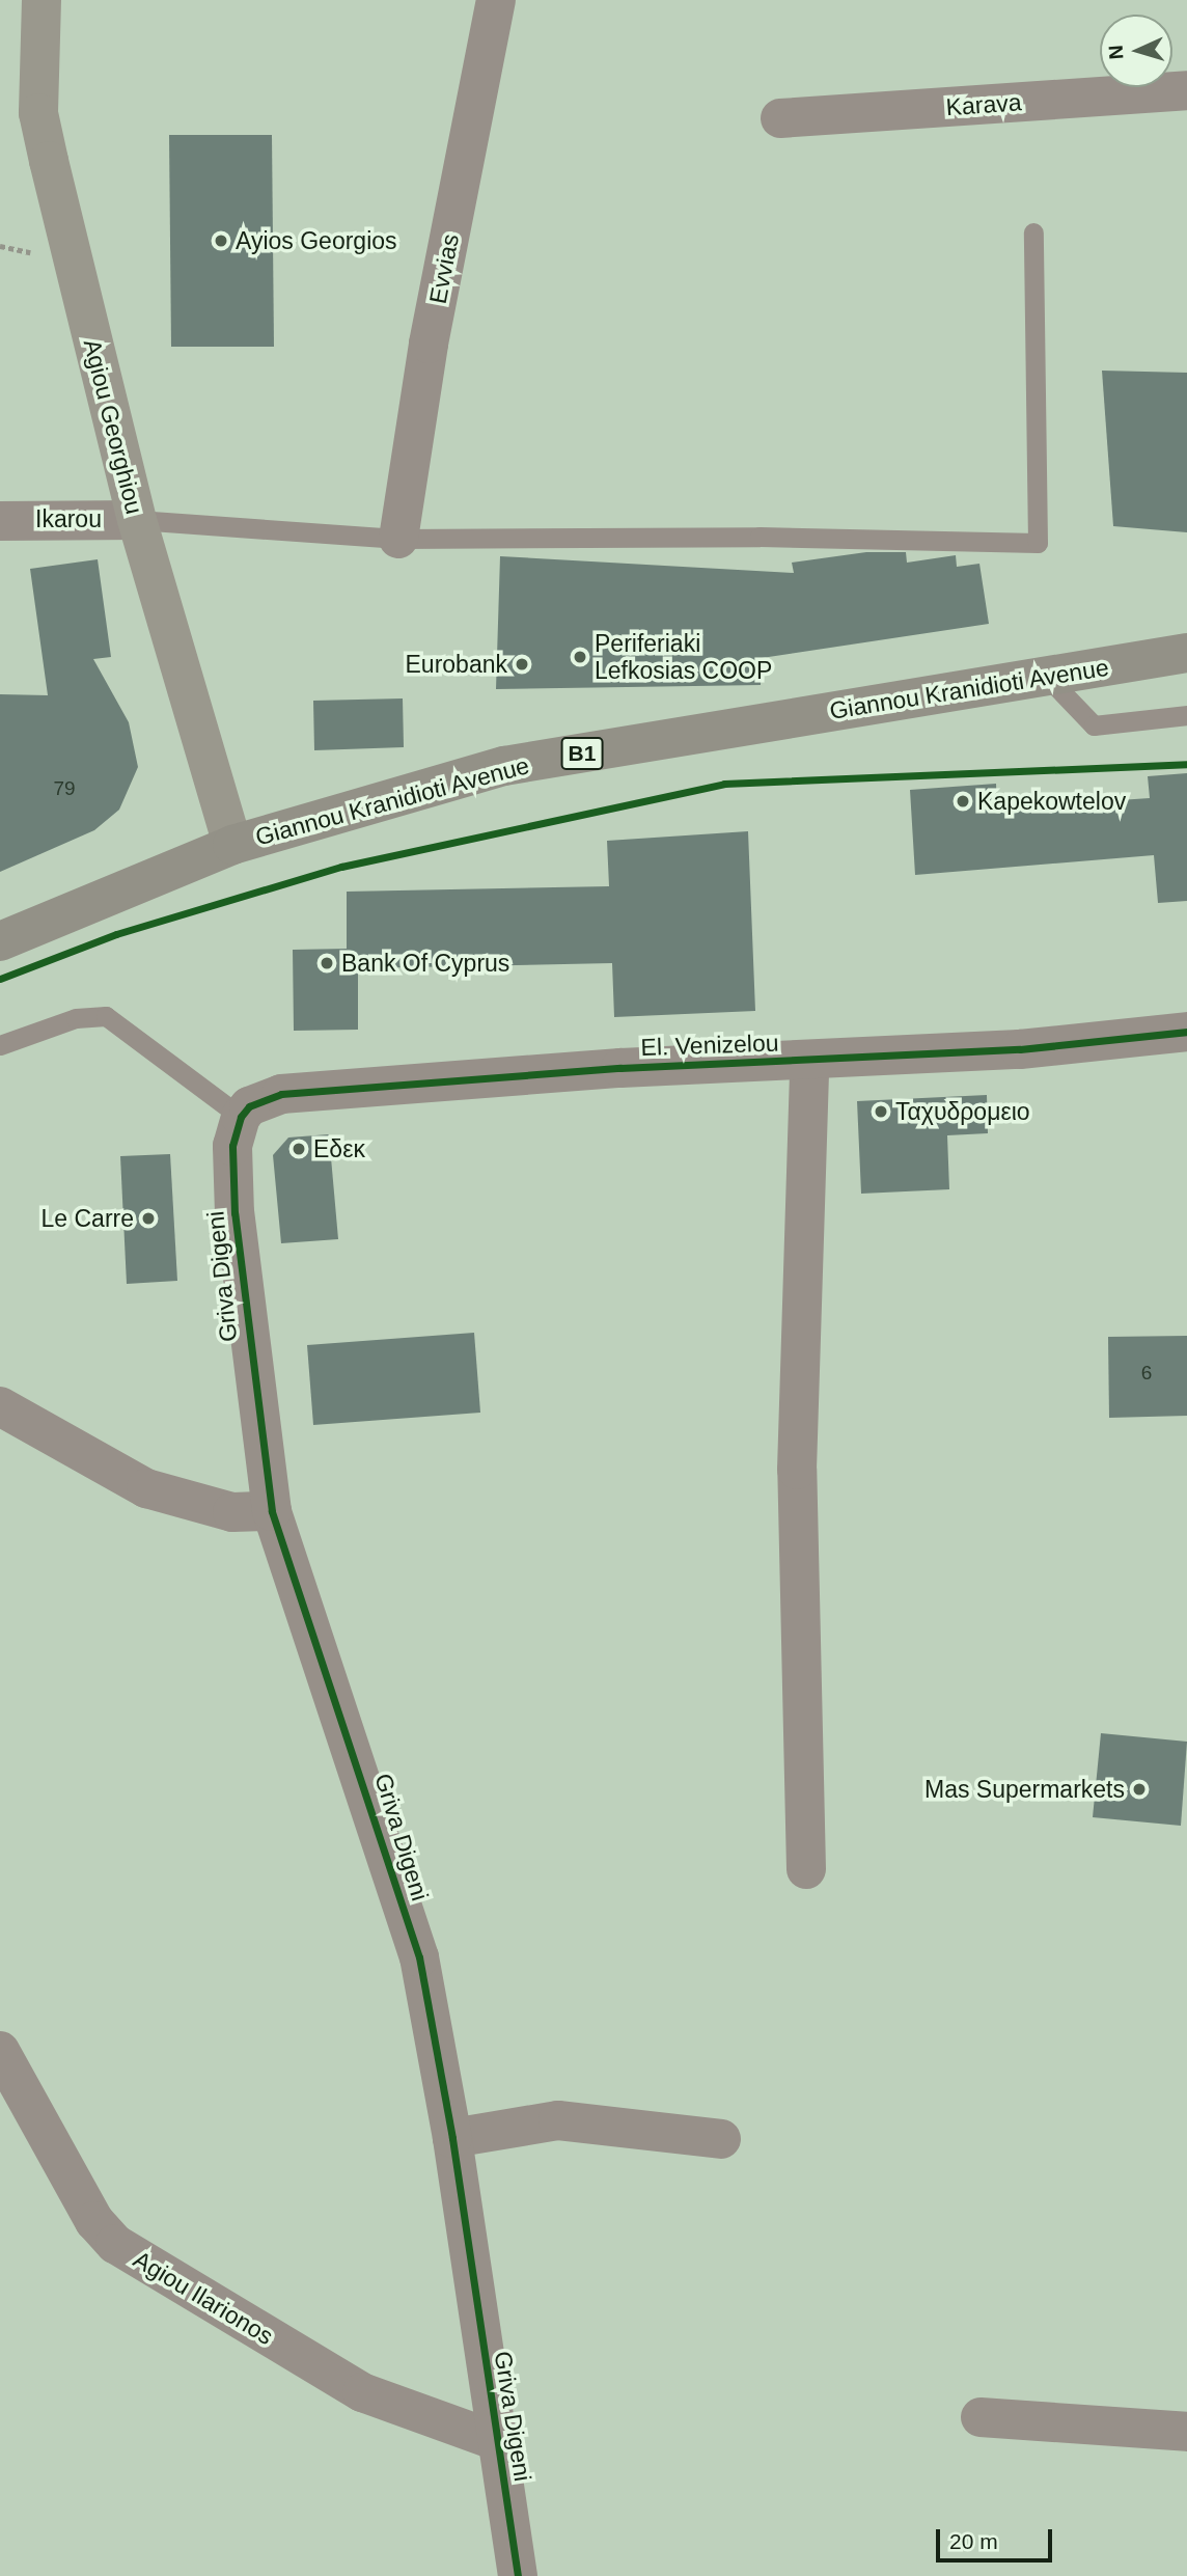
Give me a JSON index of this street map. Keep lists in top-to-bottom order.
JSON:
{
  "streets": {
    "main road": ["Agiou Georghiou", "Giannou Kranidioti Avenue", "B1"],
    "street": [
      "Karava",
      "Evvias",
      "Ikarou",
      "El. Venizelou",
      "Griva Digeni",
      "Agiou Ilarionos"
    ]
  },
  "crossings": [
    ["Agiou Georghiou", "Ikarou"],
    ["Agiou Georghiou", "Giannou Kranidioti Avenue"],
    ["El. Venizelou", "Griva Digeni"],
    ["Griva Digeni", "Agiou Ilarionos"]
  ],
  "places": [
    "Ayios Georgios",
    "Periferiaki Lefkosias COOP",
    "Eurobank",
    "Kapekowtelov",
    "Bank Of Cyprus",
    "Ταχυδρομειο",
    "Εδεκ",
    "Le Carre",
    "Mas Supermarkets"
  ],
  "house_numbers": ["79", "6"],
  "scale_bar": "20 m",
  "north": "left"
}
